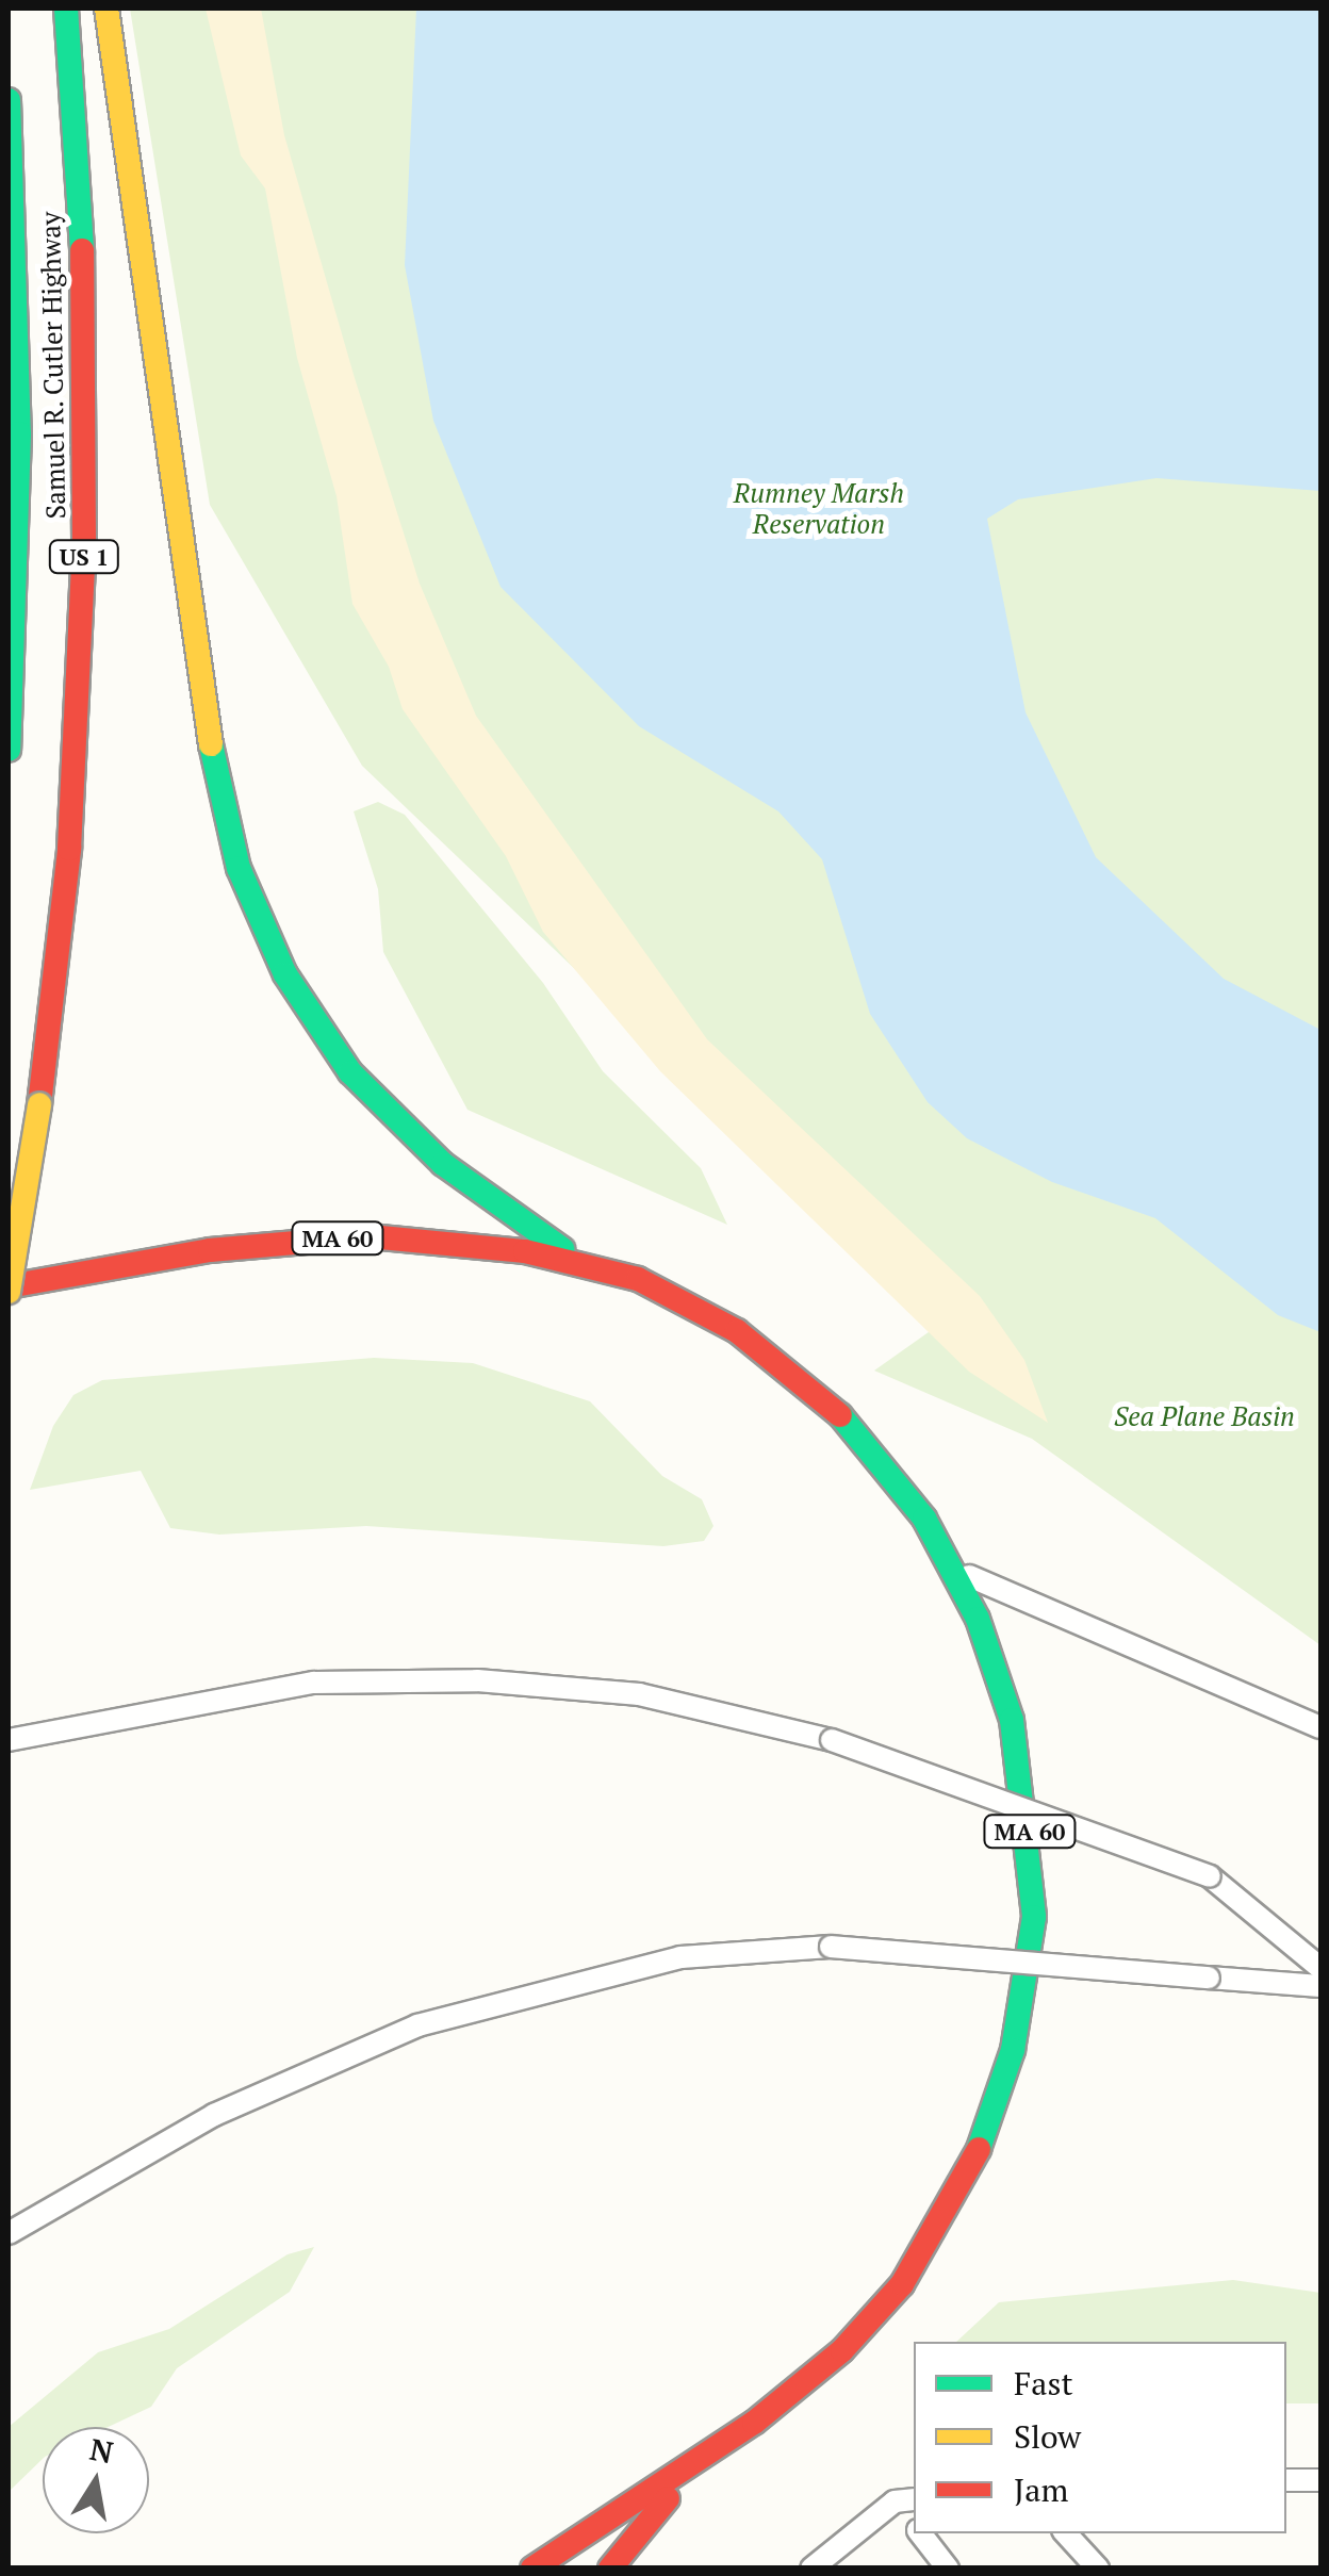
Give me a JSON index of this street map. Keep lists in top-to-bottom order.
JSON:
{
  "streets": {
    "highway": ["Samuel R. Cutler Highway", "US 1", "MA 60"]
  },
  "crossings": [
    ["Samuel R. Cutler Highway", "MA 60"]
  ],
  "parks": ["Rumney Marsh Reservation", "Sea Plane Basin"],
  "legend": ["Fast", "Slow", "Jam"],
  "north": "top"
}
